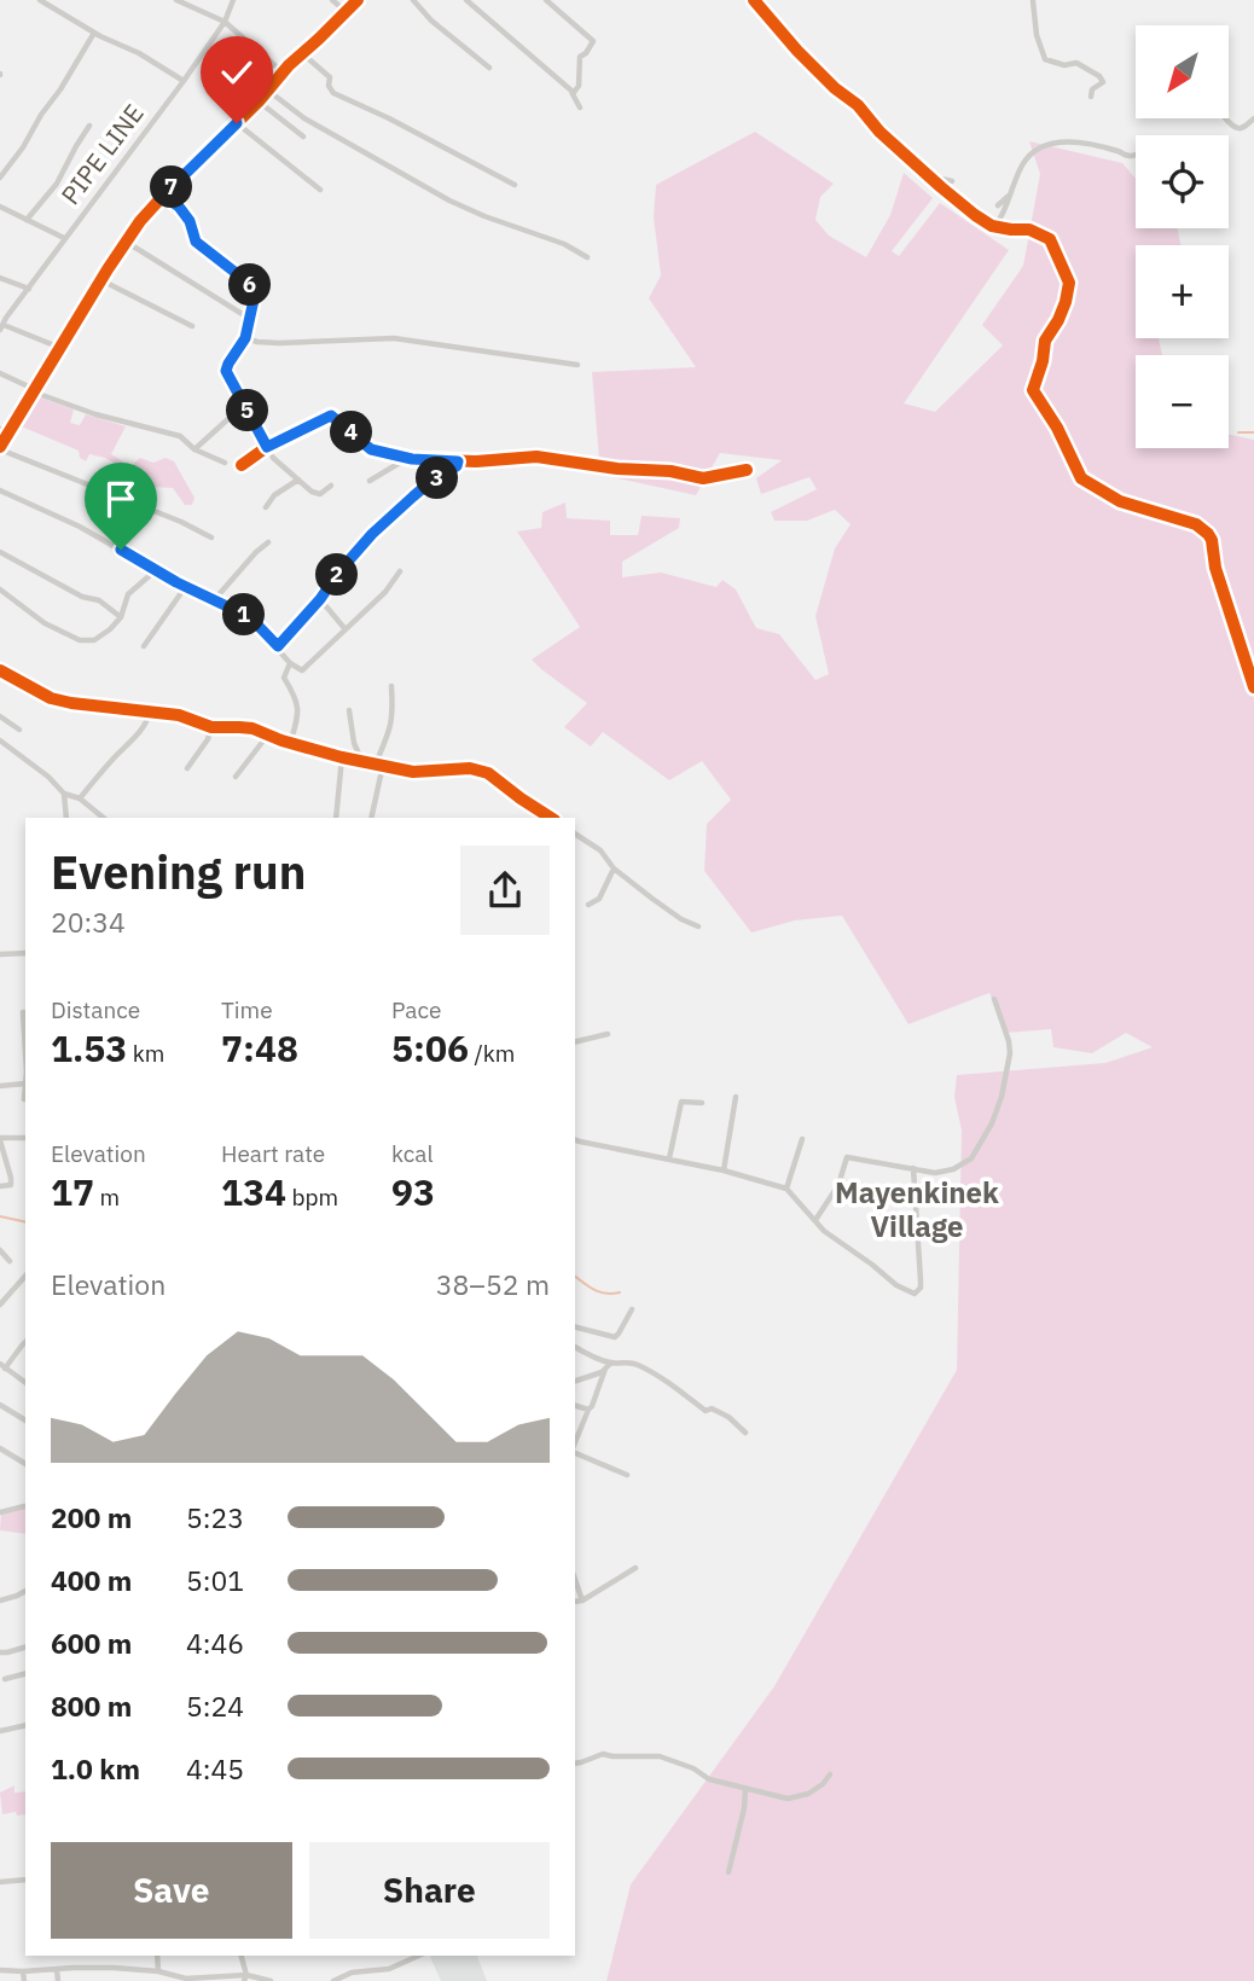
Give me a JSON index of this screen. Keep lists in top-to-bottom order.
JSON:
{
  "streets": {
    "street": ["PIPE LINE"]
  },
  "districts": ["Mayenkinek Village"],
  "north": "bottom left",
  "page": {
    "map_buttons": ["+", "−"],
    "pins": [
      "7",
      "6",
      "5",
      "4",
      "3",
      "2",
      "1"
    ],
    "heading": ["Evening run", "20:34"],
    "stats": [
      ["Distance", "1.53 km"],
      ["Time", "7:48"],
      ["Pace", "5:06 /km"],
      ["Elevation", "17 m"],
      ["Heart rate", "134 bpm"],
      ["kcal", "93"]
    ],
    "chart": ["Elevation", "38–52 m"],
    "list": [
      {
        "name": "200 m",
        "note": "5:23"
      },
      {
        "name": "400 m",
        "note": "5:01"
      },
      {
        "name": "600 m",
        "note": "4:46"
      },
      {
        "name": "800 m",
        "note": "5:24"
      },
      {
        "name": "1.0 km",
        "note": "4:45"
      }
    ],
    "buttons": ["Save", "Share"]
  }
}
